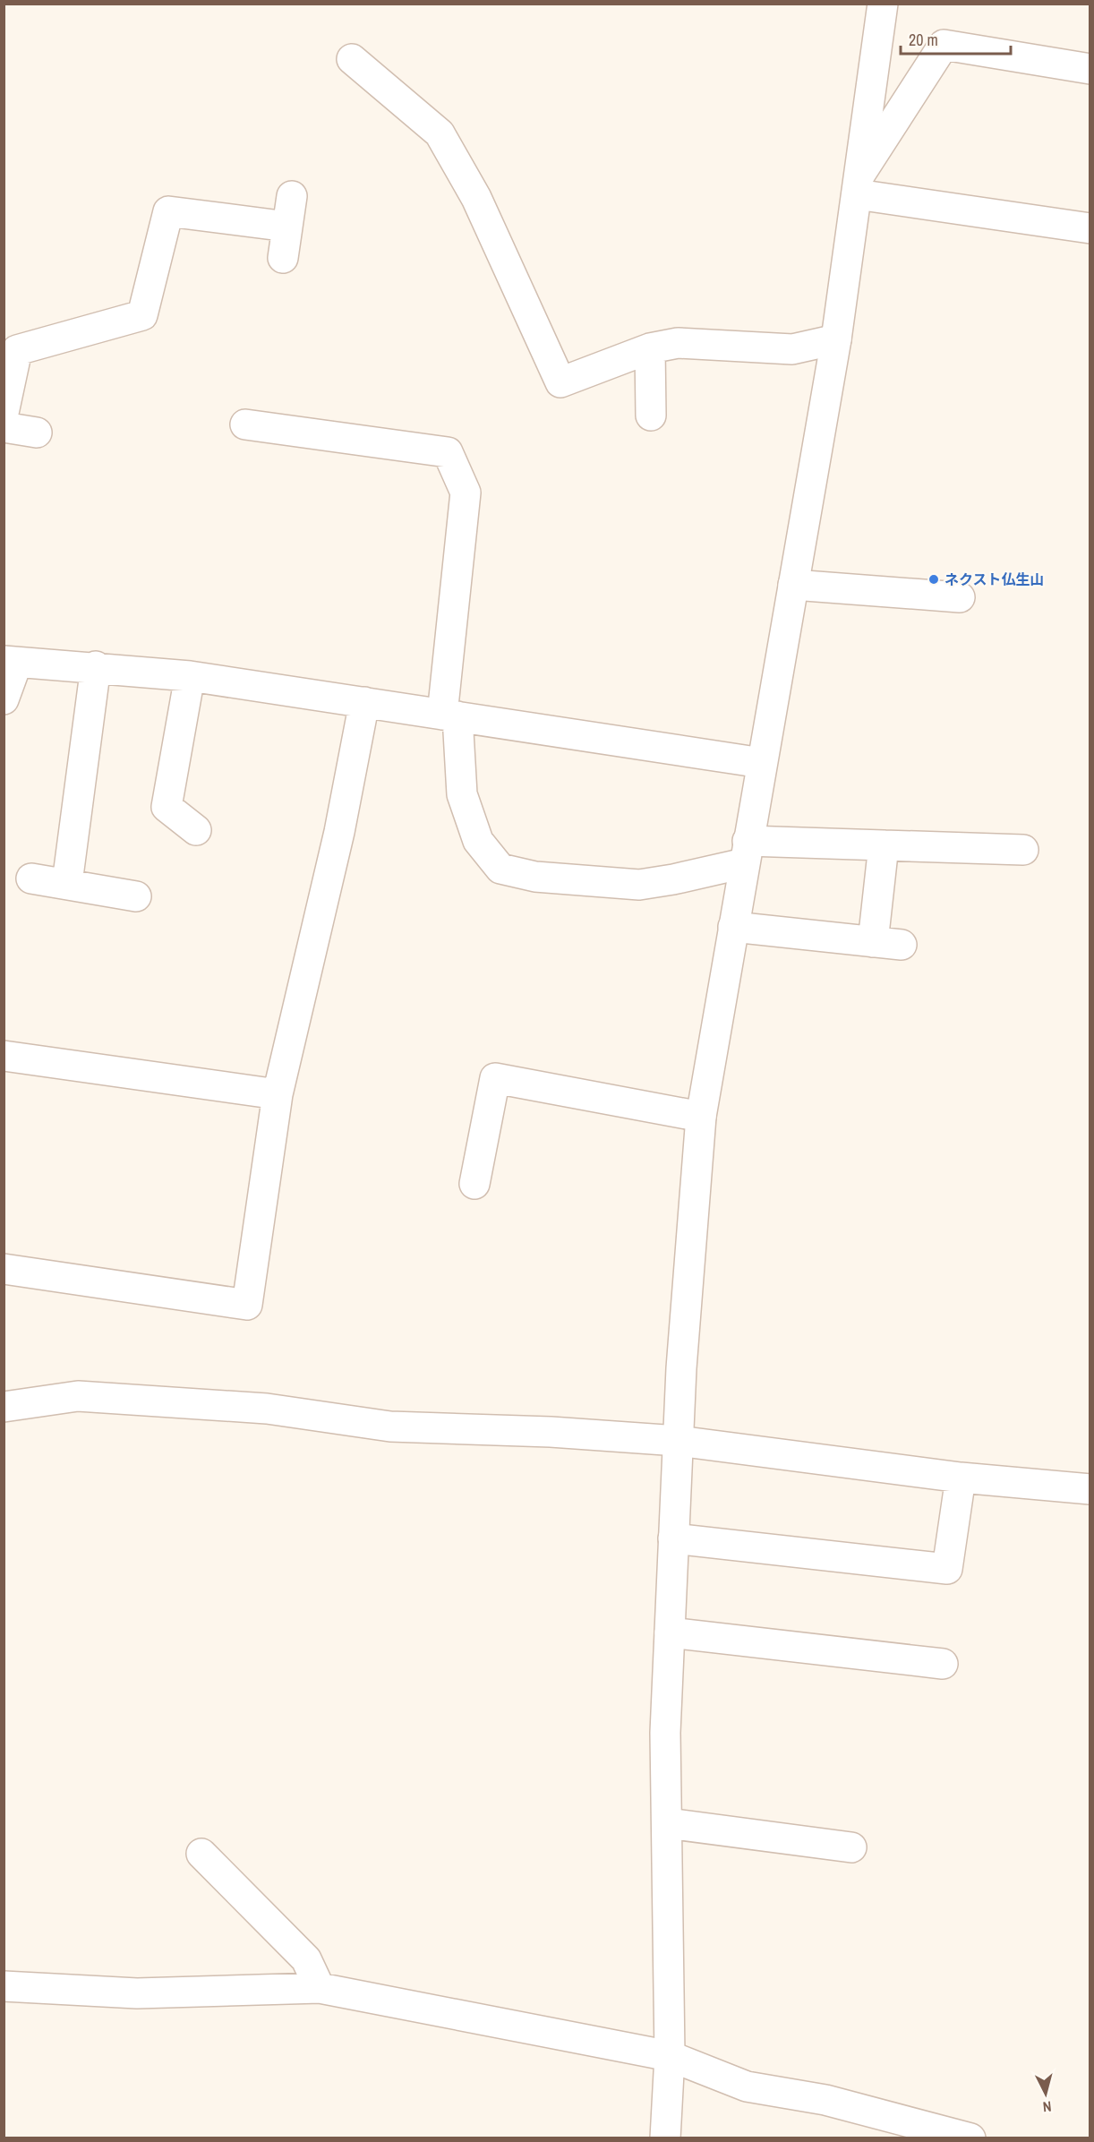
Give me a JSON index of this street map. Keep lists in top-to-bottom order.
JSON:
{
  "places": ["ネクスト仏生山"],
  "scale_bar": "20 m",
  "north": "bottom"
}
